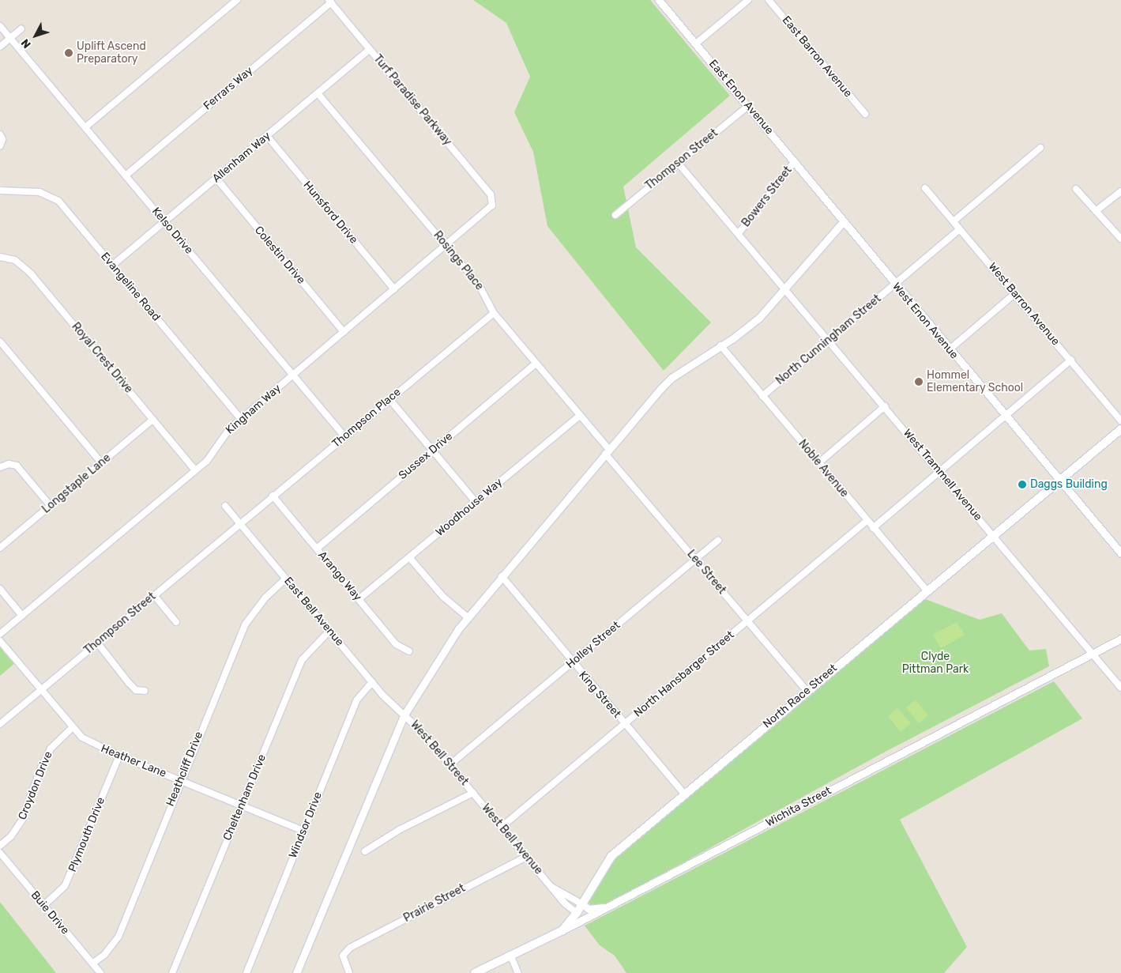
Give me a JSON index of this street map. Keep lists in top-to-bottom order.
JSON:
{
  "streets": {
    "main road": ["North Race Street", "Wichita Street"],
    "street": [
      "East Barron Avenue",
      "Ferrars Way",
      "East Enon Avenue",
      "Turf Paradise Parkway",
      "Allenham Way",
      "Thompson Street",
      "Bowers Street",
      "Hunsford Drive",
      "Kelso Drive",
      "Colestin Drive",
      "Rosings Place",
      "Evangeline Road",
      "West Barron Avenue",
      "West Enon Avenue",
      "North Cunningham Street",
      "Royal Crest Drive",
      "Kingham Way",
      "Thompson Place",
      "Sussex Drive",
      "Noble Avenue",
      "West Trammell Avenue",
      "Longstaple Lane",
      "Woodhouse Way",
      "Lee Street",
      "Arango Way",
      "East Bell Avenue",
      "Holley Street",
      "North Hansbarger Street",
      "King Street",
      "West Bell Street",
      "Heather Lane",
      "Heathcliff Drive",
      "Croydon Drive",
      "Cheltenham Drive",
      "Windsor Drive",
      "Plymouth Drive",
      "West Bell Avenue",
      "Prairie Street",
      "Buie Drive"
    ]
  },
  "crossings": [
    ["Ferrars Way", "Turf Paradise Parkway"],
    ["Ferrars Way", "Kelso Drive"],
    ["East Enon Avenue", "Thompson Street"],
    ["East Enon Avenue", "Bowers Street"],
    ["East Enon Avenue", "West Enon Avenue"],
    ["Turf Paradise Parkway", "Allenham Way"],
    ["Turf Paradise Parkway", "Kingham Way"],
    ["Allenham Way", "Hunsford Drive"],
    ["Allenham Way", "Kelso Drive"],
    ["Allenham Way", "Colestin Drive"],
    ["Allenham Way", "Rosings Place"],
    ["Allenham Way", "Evangeline Road"],
    ["Thompson Street", "Thompson Place"],
    ["Thompson Street", "West Trammell Avenue"],
    ["Thompson Street", "East Bell Avenue"],
    ["Thompson Street", "Heather Lane"],
    ["Bowers Street", "West Trammell Avenue"],
    ["Hunsford Drive", "Kingham Way"],
    ["Kelso Drive", "Kingham Way"],
    ["Kelso Drive", "Thompson Place"],
    ["Colestin Drive", "Kingham Way"],
    ["Rosings Place", "Kingham Way"],
    ["Rosings Place", "Thompson Place"],
    ["Rosings Place", "Sussex Drive"],
    ["Rosings Place", "Woodhouse Way"],
    ["Rosings Place", "Lee Street"],
    ["Evangeline Road", "Kingham Way"],
    ["West Barron Avenue", "North Cunningham Street"],
    ["West Enon Avenue", "North Cunningham Street"],
    ["West Enon Avenue", "North Race Street"],
    ["North Cunningham Street", "Noble Avenue"],
    ["North Cunningham Street", "West Trammell Avenue"],
    ["Royal Crest Drive", "Kingham Way"],
    ["Royal Crest Drive", "Longstaple Lane"],
    ["Thompson Place", "Arango Way"],
    ["Thompson Place", "East Bell Avenue"],
    ["Sussex Drive", "Arango Way"],
    ["Noble Avenue", "North Hansbarger Street"],
    ["Noble Avenue", "North Race Street"],
    ["West Trammell Avenue", "North Race Street"],
    ["West Trammell Avenue", "Wichita Street"],
    ["Woodhouse Way", "Arango Way"],
    ["Lee Street", "Holley Street"],
    ["Lee Street", "North Hansbarger Street"],
    ["Lee Street", "North Race Street"],
    ["East Bell Avenue", "West Bell Street"],
    ["East Bell Avenue", "Heathcliff Drive"],
    ["East Bell Avenue", "Cheltenham Drive"],
    ["East Bell Avenue", "Windsor Drive"],
    ["Holley Street", "King Street"],
    ["Holley Street", "West Bell Street"],
    ["North Hansbarger Street", "King Street"],
    ["North Hansbarger Street", "West Bell Avenue"],
    ["King Street", "North Race Street"],
    ["North Race Street", "Wichita Street"],
    ["North Race Street", "West Bell Avenue"],
    ["West Bell Street", "West Bell Avenue"],
    ["Heather Lane", "Heathcliff Drive"],
    ["Heather Lane", "Croydon Drive"],
    ["Heather Lane", "Cheltenham Drive"],
    ["Heather Lane", "Windsor Drive"],
    ["Heather Lane", "Plymouth Drive"],
    ["Heathcliff Drive", "Buie Drive"],
    ["Plymouth Drive", "Buie Drive"],
    ["West Bell Avenue", "Prairie Street"]
  ],
  "parks": ["Clyde Pittman Park"],
  "places": ["Uplift Ascend Preparatory", "Hommel Elementary School", "Daggs Building"],
  "north": "bottom left"
}
